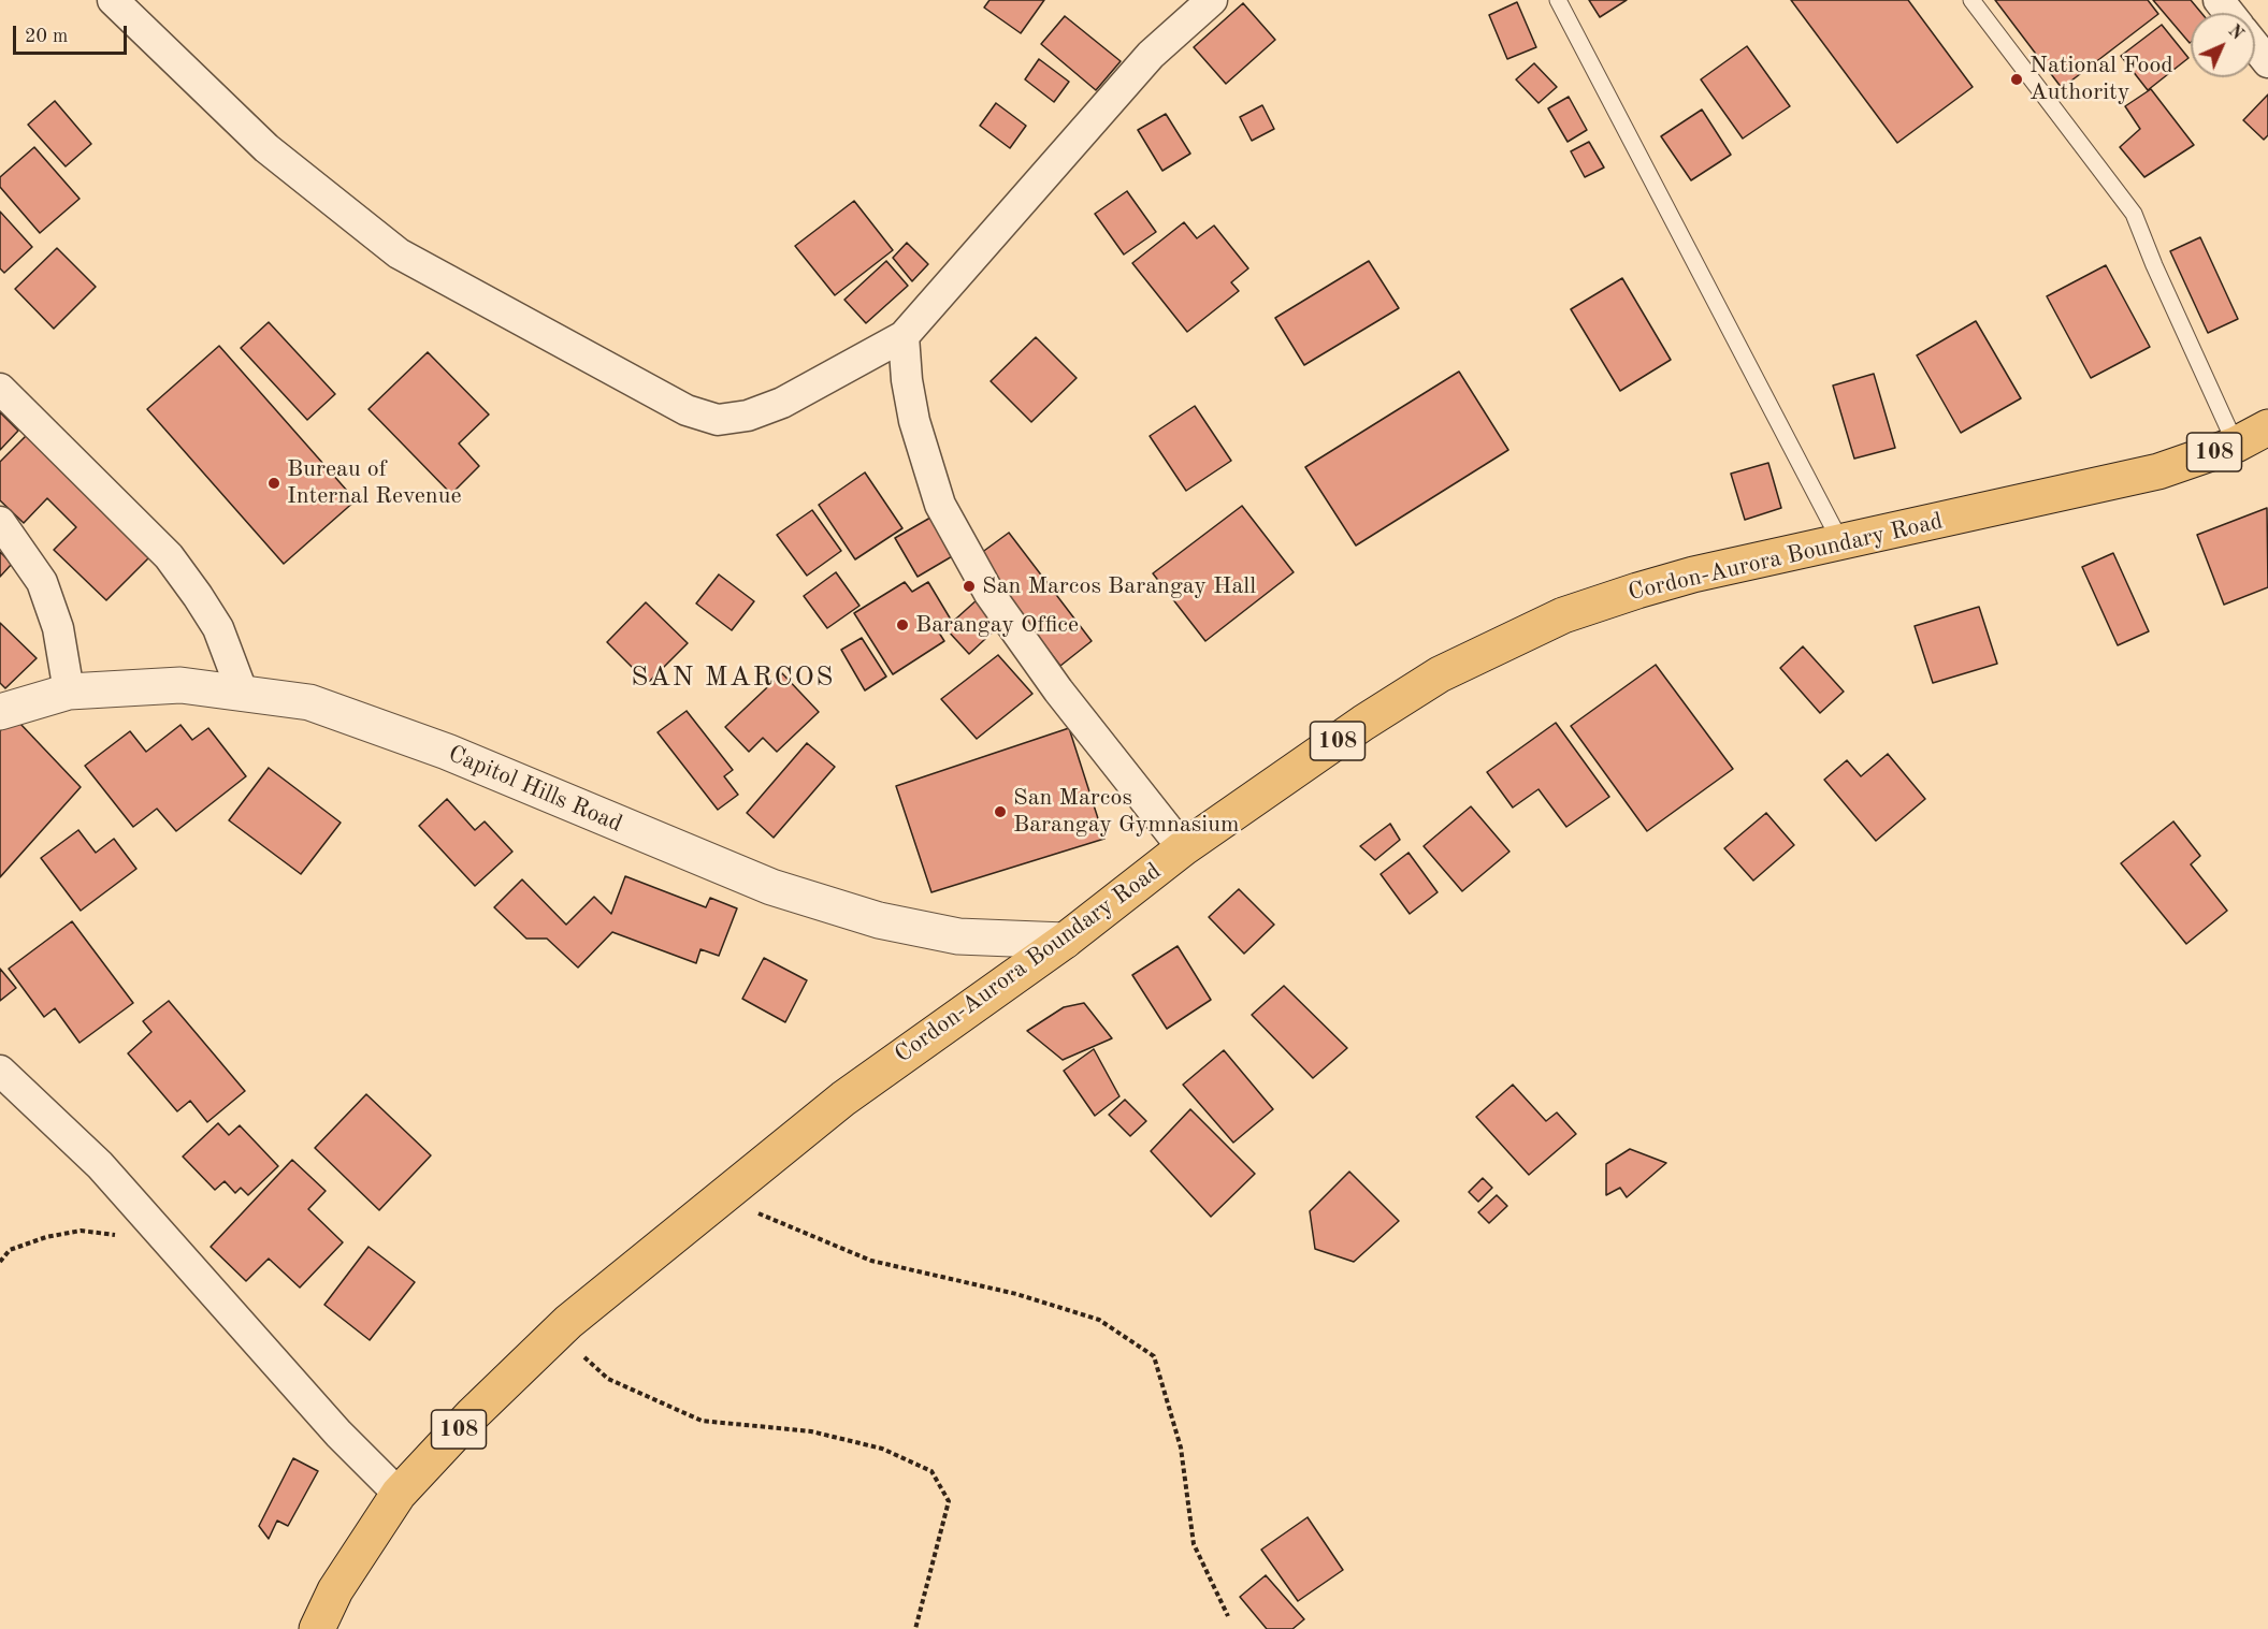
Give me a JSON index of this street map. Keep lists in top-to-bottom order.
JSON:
{
  "streets": {
    "main road": ["108", "Cordon-Aurora Boundary Road"],
    "street": ["Capitol Hills Road"]
  },
  "crossings": [
    ["Cordon-Aurora Boundary Road", "Capitol Hills Road"]
  ],
  "districts": ["SAN MARCOS"],
  "places": [
    "National Food Authority",
    "Bureau of Internal Revenue",
    "San Marcos Barangay Hall",
    "Barangay Office",
    "San Marcos Barangay Gymnasium"
  ],
  "scale_bar": "20 m",
  "north": "top right"
}
